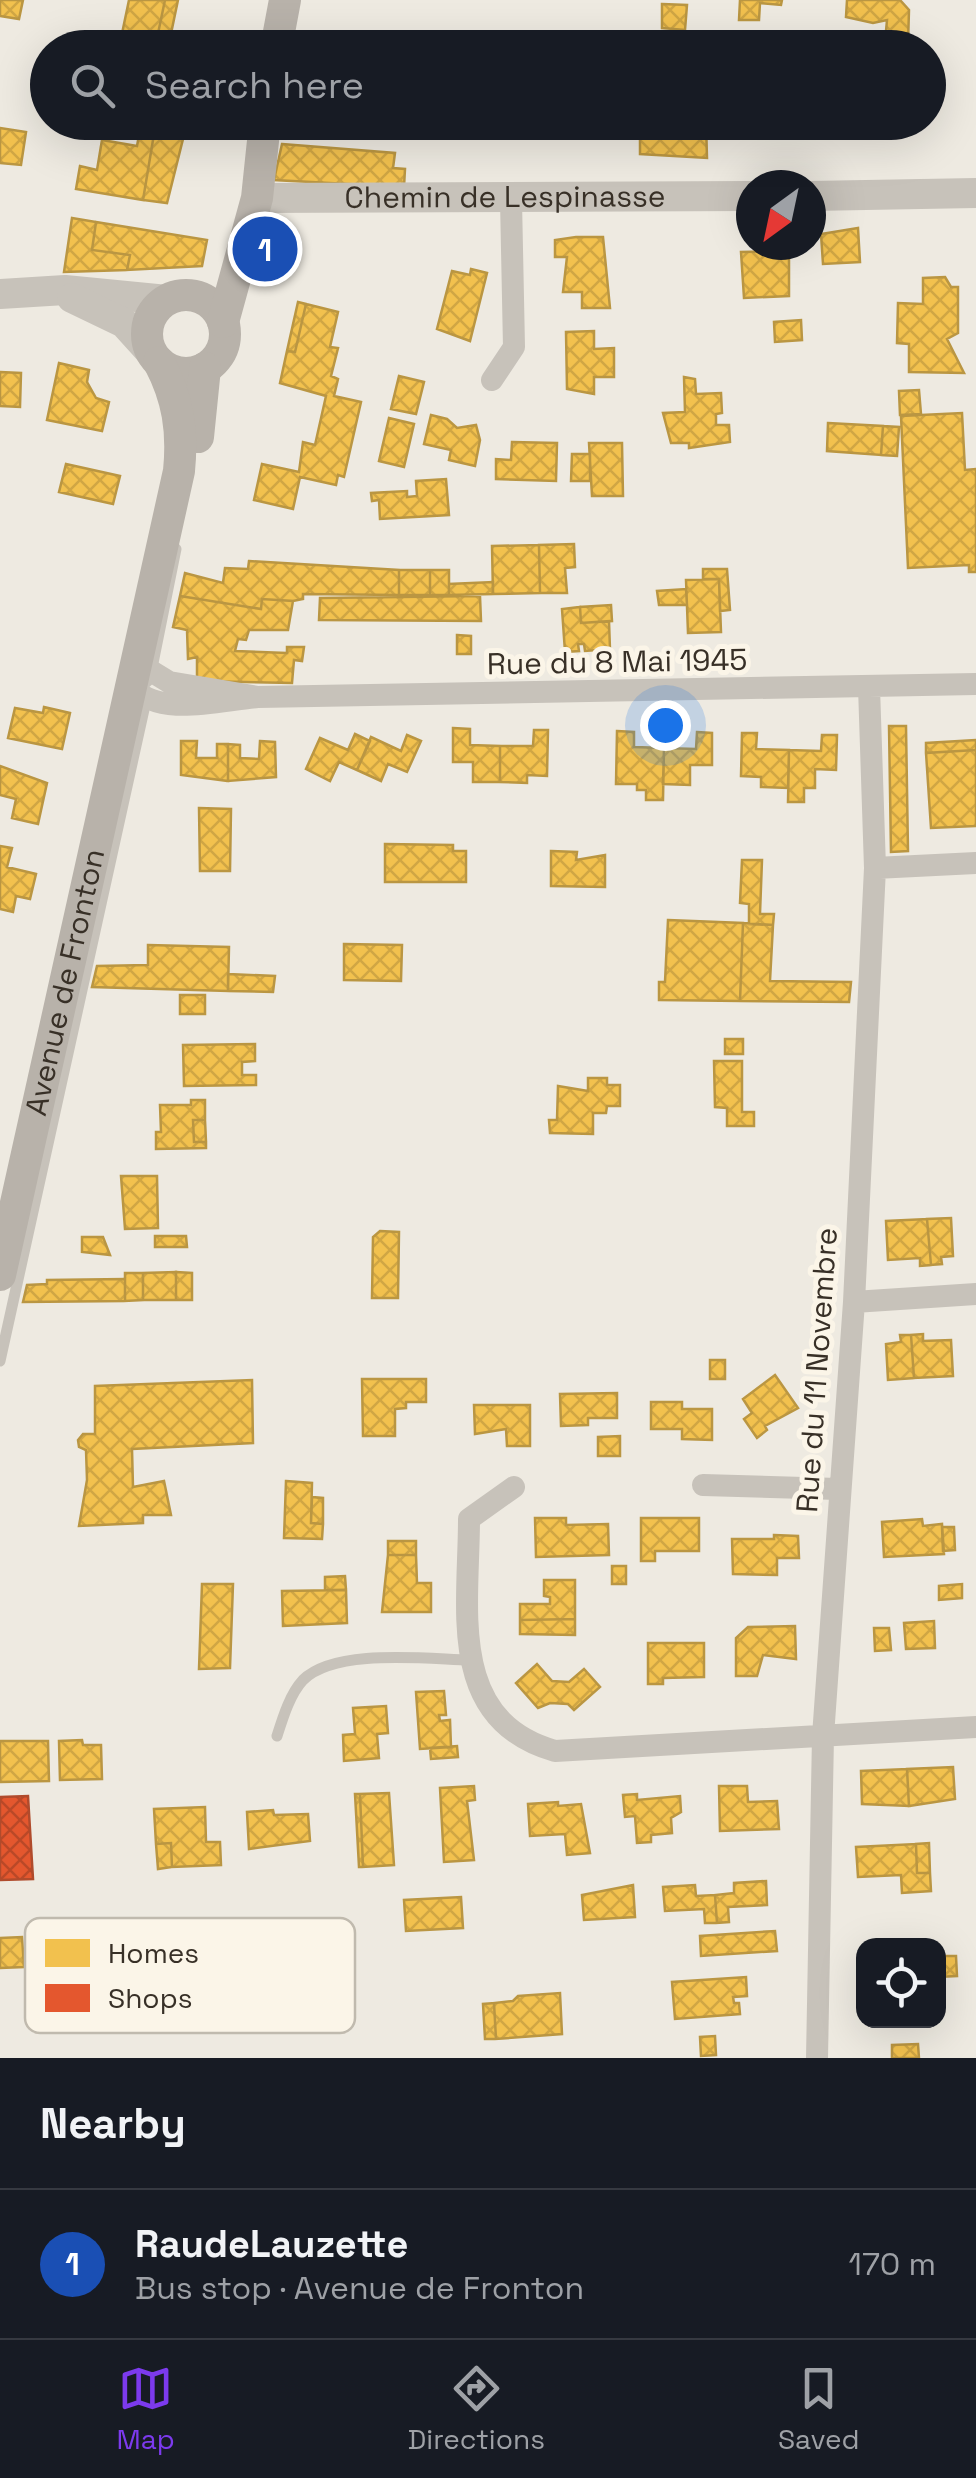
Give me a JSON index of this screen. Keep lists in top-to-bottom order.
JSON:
{
  "streets": {
    "main road": ["Avenue de Fronton"],
    "street": ["Chemin de Lespinasse", "Rue du 8 Mai 1945", "Rue du 11 Novembre"]
  },
  "crossings": [
    ["Rue du 8 Mai 1945", "Avenue de Fronton"],
    ["Rue du 8 Mai 1945", "Rue du 11 Novembre"]
  ],
  "legend": ["Homes", "Shops"],
  "north": "bottom left",
  "page": {
    "search": "Search here",
    "pins": "1",
    "heading": "Nearby",
    "list": [
      {
        "mark": "1",
        "name": "RaudeLauzette",
        "note": "Bus stop · Avenue de Fronton",
        "value": "170 m"
      }
    ],
    "nav": ["Map", "Directions", "Saved"]
  }
}
